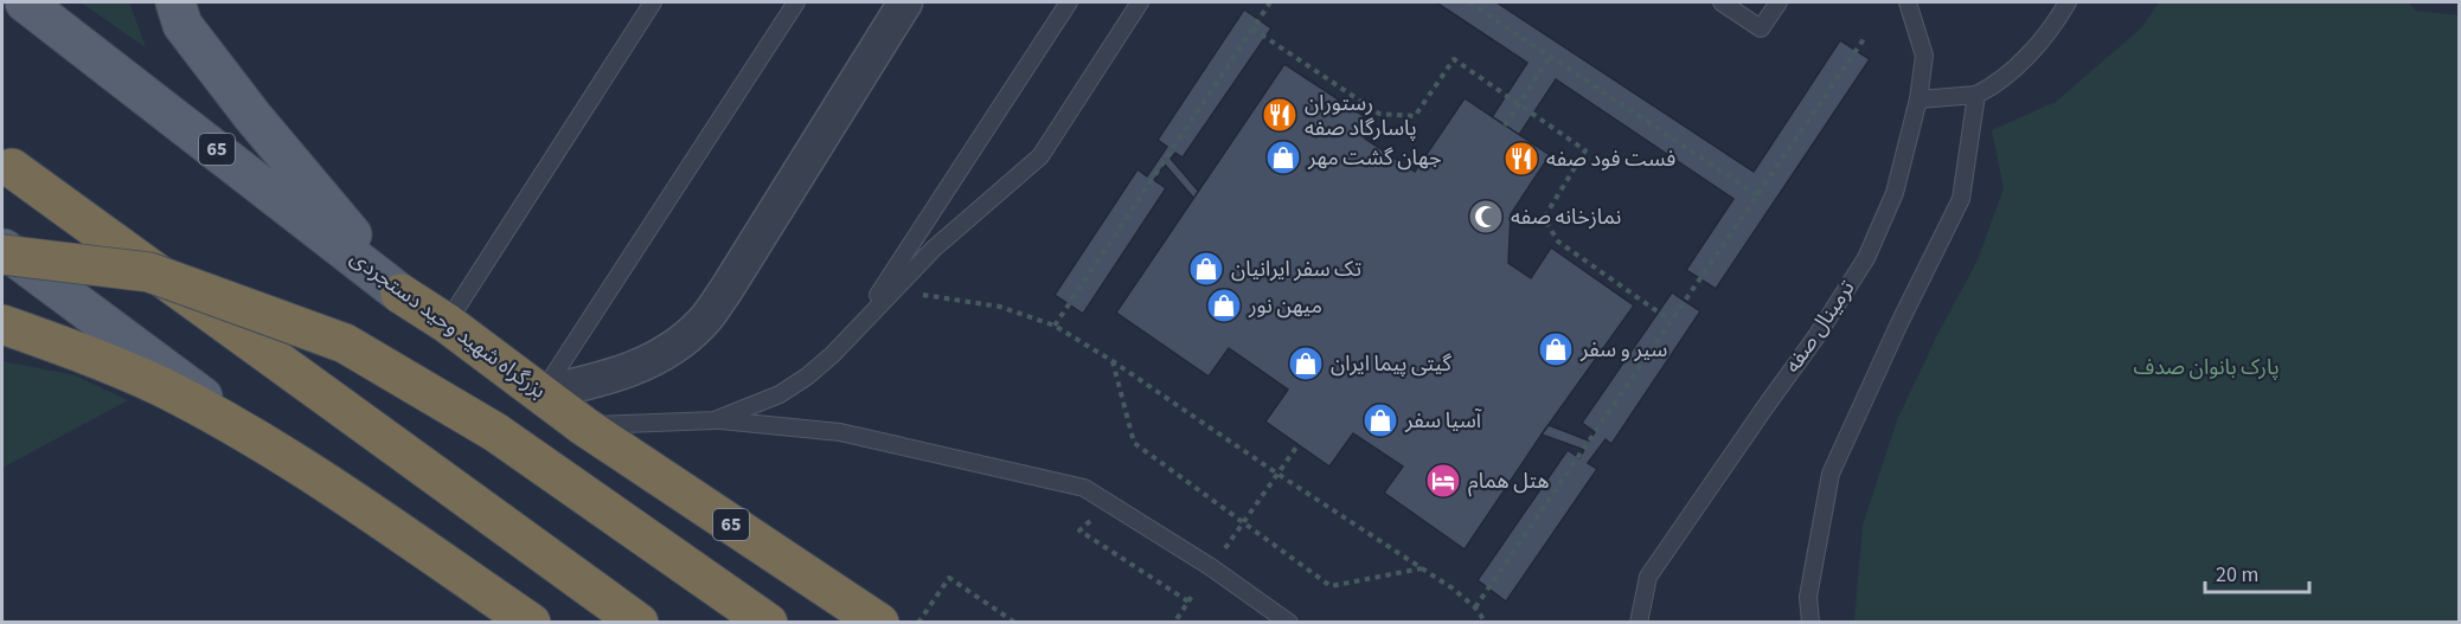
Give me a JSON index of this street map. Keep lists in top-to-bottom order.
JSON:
{
  "streets": {
    "highway": ["65", "بزرگراه شهید وحید دستجردی"],
    "lane": ["ترمینال صفه"]
  },
  "parks": ["پارک بانوان صدف"],
  "places": {
    "restaurant": ["رستوران پاسارگاد صفه", "فست فود صفه"],
    "shop": [
      "جهان گشت مهر",
      "تک سفر ایرانیان",
      "میهن نور",
      "سیر و سفر",
      "گیتی پیما ایران",
      "آسیا سفر"
    ],
    "mosque": ["نمازخانه صفه"],
    "hotel": ["هتل همام"]
  },
  "scale_bar": "20 m"
}
